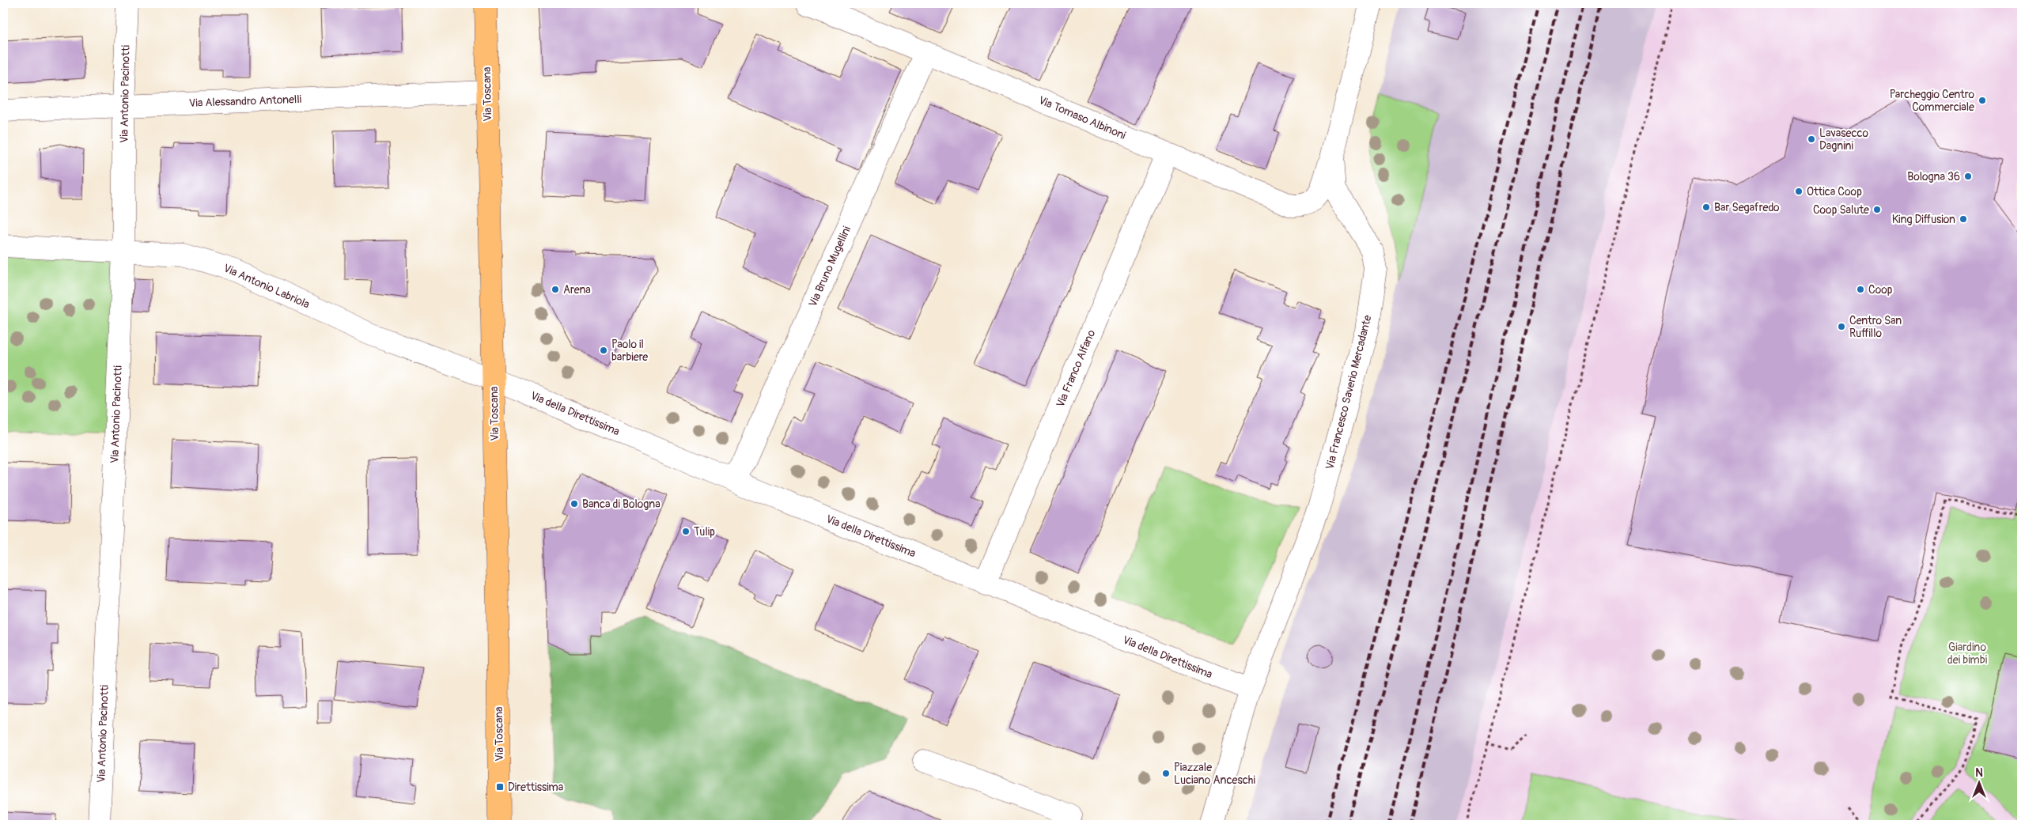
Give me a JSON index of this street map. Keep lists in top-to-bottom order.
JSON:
{
  "streets": {
    "main road": ["Via Toscana"],
    "street": [
      "Via Antonio Pacinotti",
      "Via Alessandro Antonelli",
      "Via Tomaso Albinoni",
      "Via Bruno Mugellini",
      "Via Antonio Labriola",
      "Via Franco Alfano",
      "Via Francesco Saverio Mercadante",
      "Via della Direttissima"
    ]
  },
  "crossings": [
    ["Via Antonio Pacinotti", "Via Alessandro Antonelli"],
    ["Via Antonio Pacinotti", "Via Antonio Labriola"],
    ["Via Toscana", "Via Alessandro Antonelli"],
    ["Via Toscana", "Via Antonio Labriola"],
    ["Via Toscana", "Via della Direttissima"],
    ["Via Tomaso Albinoni", "Via Bruno Mugellini"],
    ["Via Tomaso Albinoni", "Via Franco Alfano"],
    ["Via Tomaso Albinoni", "Via Francesco Saverio Mercadante"],
    ["Via Bruno Mugellini", "Via della Direttissima"],
    ["Via Antonio Labriola", "Via della Direttissima"],
    ["Via Franco Alfano", "Via della Direttissima"],
    ["Via Francesco Saverio Mercadante", "Via della Direttissima"]
  ],
  "parks": ["Giardino dei bimbi"],
  "places": {
    "other": [
      "Parcheggio Centro Commerciale",
      "Lavasecco Dagnini",
      "Bologna 36",
      "Ottica Coop",
      "Bar Segafredo",
      "Coop Salute",
      "King Diffusion",
      "Arena",
      "Coop",
      "Centro San Ruffillo",
      "Paolo il barbiere",
      "Banca di Bologna",
      "Tulip",
      "Piazzale Luciano Anceschi"
    ],
    "transit": ["Direttissima"]
  },
  "north": "top"
}
